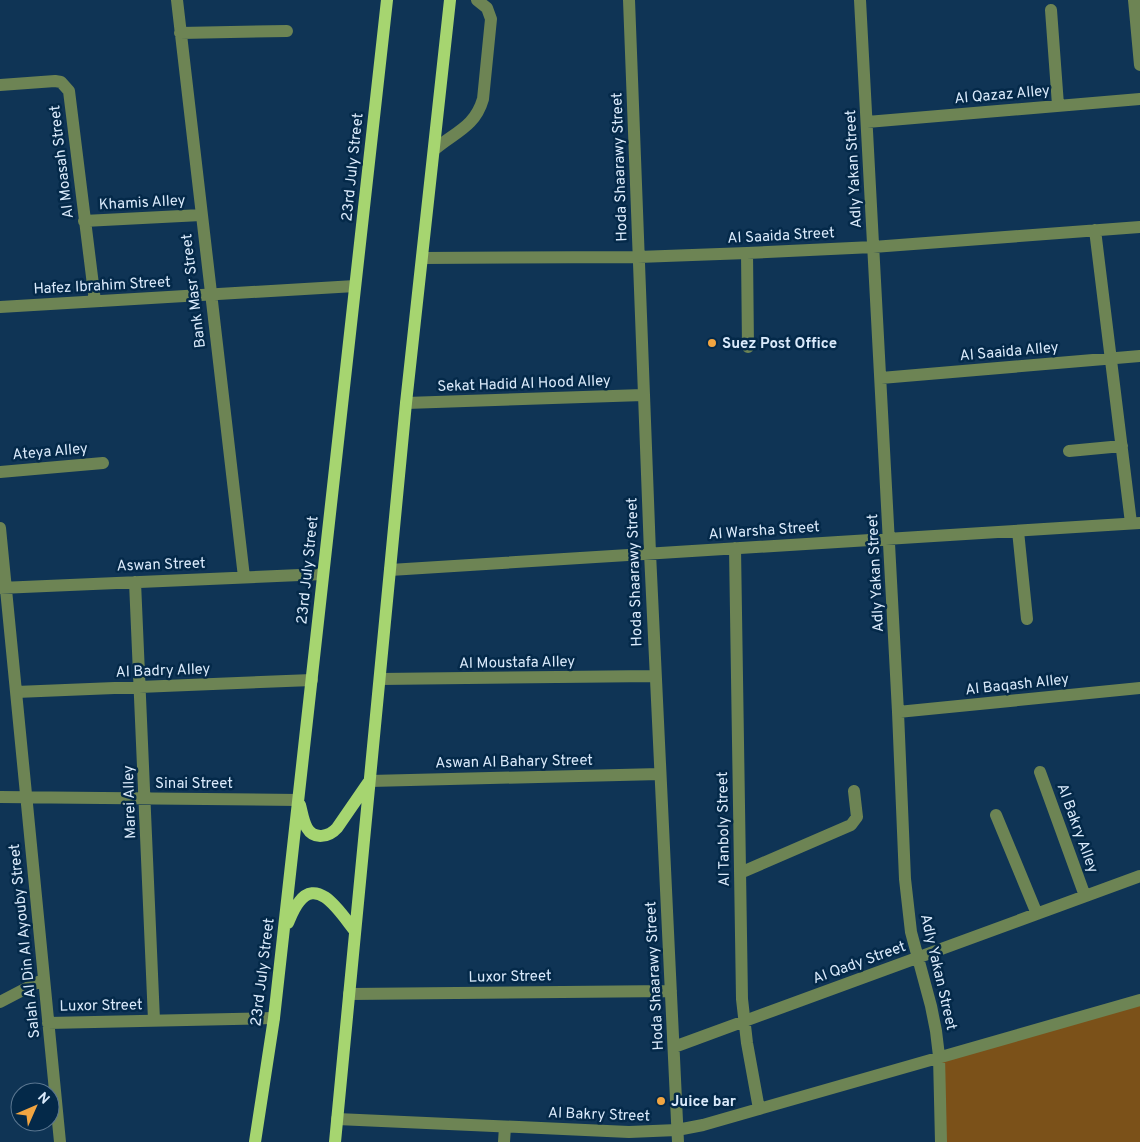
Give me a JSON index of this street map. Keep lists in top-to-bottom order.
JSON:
{
  "streets": {
    "main road": ["23rd July Street"],
    "street": [
      "Al Qazaz Alley",
      "Al Moasah Street",
      "Hoda Shaarawy Street",
      "Adly Yakan Street",
      "Khamis Alley",
      "Al Saaida Street",
      "Hafez Ibrahim Street",
      "Bank Masr Street",
      "Al Saaida Alley",
      "Sekat Hadid Al Hood Alley",
      "Ateya Alley",
      "Al Warsha Street",
      "Aswan Street",
      "Al Moustafa Alley",
      "Al Badry Alley",
      "Al Baqash Alley",
      "Aswan Al Bahary Street",
      "Sinai Street",
      "Marei Alley",
      "Al Bakry Alley",
      "Al Tanboly Street",
      "Salah Al Din Al Ayouby Street",
      "Al Qady Street",
      "Luxor Street",
      "Al Bakry Street"
    ]
  },
  "crossings": [
    ["Al Qazaz Alley", "Adly Yakan Street"],
    ["Al Moasah Street", "Khamis Alley"],
    ["Al Moasah Street", "Hafez Ibrahim Street"],
    ["23rd July Street", "Hafez Ibrahim Street"],
    ["23rd July Street", "Aswan Street"],
    ["23rd July Street", "Al Badry Alley"],
    ["23rd July Street", "Sinai Street"],
    ["23rd July Street", "Luxor Street"],
    ["Hoda Shaarawy Street", "Al Saaida Street"],
    ["Hoda Shaarawy Street", "Sekat Hadid Al Hood Alley"],
    ["Hoda Shaarawy Street", "Al Warsha Street"],
    ["Hoda Shaarawy Street", "Al Moustafa Alley"],
    ["Hoda Shaarawy Street", "Aswan Al Bahary Street"],
    ["Hoda Shaarawy Street", "Al Qady Street"],
    ["Hoda Shaarawy Street", "Luxor Street"],
    ["Hoda Shaarawy Street", "Al Bakry Street"],
    ["Adly Yakan Street", "Al Saaida Street"],
    ["Adly Yakan Street", "Al Saaida Alley"],
    ["Adly Yakan Street", "Al Warsha Street"],
    ["Adly Yakan Street", "Al Baqash Alley"],
    ["Adly Yakan Street", "Al Qady Street"],
    ["Adly Yakan Street", "Al Bakry Street"],
    ["Khamis Alley", "Bank Masr Street"],
    ["Hafez Ibrahim Street", "Bank Masr Street"],
    ["Bank Masr Street", "Aswan Street"],
    ["Al Warsha Street", "Al Tanboly Street"],
    ["Aswan Street", "Marei Alley"],
    ["Aswan Street", "Salah Al Din Al Ayouby Street"],
    ["Al Badry Alley", "Marei Alley"],
    ["Al Badry Alley", "Salah Al Din Al Ayouby Street"],
    ["Sinai Street", "Marei Alley"],
    ["Sinai Street", "Salah Al Din Al Ayouby Street"],
    ["Marei Alley", "Luxor Street"],
    ["Al Bakry Alley", "Al Qady Street"],
    ["Al Tanboly Street", "Al Qady Street"],
    ["Al Tanboly Street", "Al Bakry Street"],
    ["Salah Al Din Al Ayouby Street", "Luxor Street"]
  ],
  "places": ["Suez Post Office", "Juice bar"],
  "north": "top right"
}
